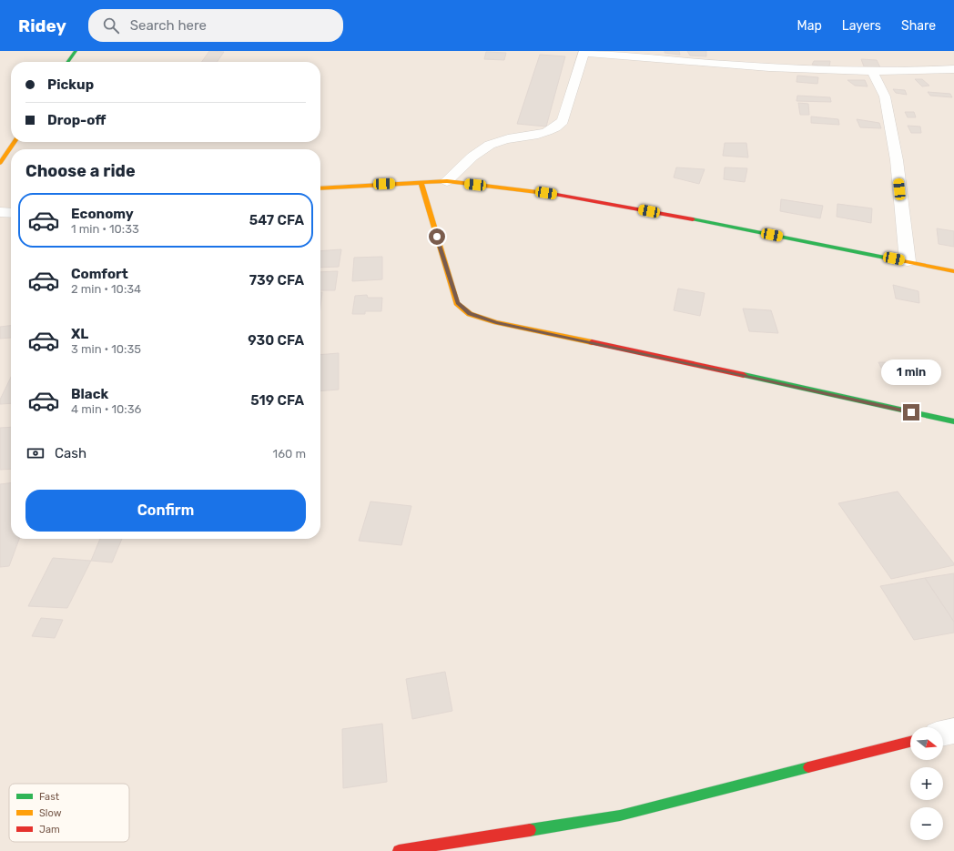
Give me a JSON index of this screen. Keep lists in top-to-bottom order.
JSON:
{
  "legend": ["Fast", "Slow", "Jam"],
  "north": "right",
  "page": {
    "header": "Ridey",
    "search": "Search here",
    "nav": ["Map", "Layers", "Share"],
    "banner": ["Pickup", "Drop-off"],
    "heading": "Choose a ride",
    "list": [
      {
        "name": "Economy",
        "note": "1 min · 10:33",
        "value": "547 CFA"
      },
      {
        "name": "Comfort",
        "note": "2 min · 10:34",
        "value": "739 CFA"
      },
      {
        "name": "XL",
        "note": "3 min · 10:35",
        "value": "930 CFA"
      },
      {
        "name": "Black",
        "note": "4 min · 10:36",
        "value": "519 CFA"
      }
    ],
    "bubble": "1 min",
    "pay": ["Cash", "160 m"],
    "buttons": "Confirm",
    "map_buttons": ["+", "−"]
  }
}
